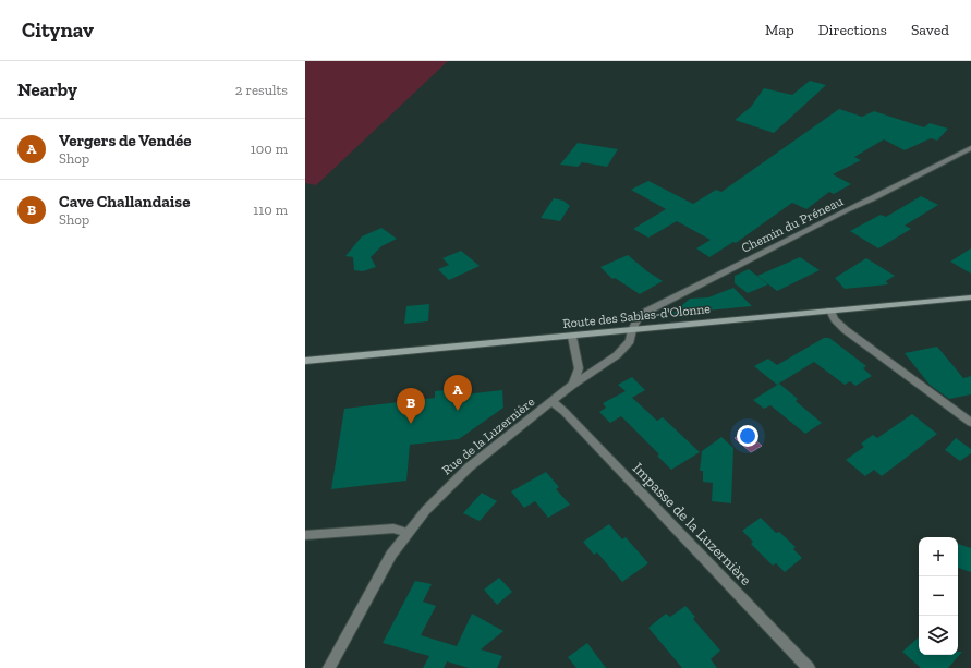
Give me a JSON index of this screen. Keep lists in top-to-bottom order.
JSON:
{
  "streets": {
    "main road": ["Route des Sables-d'Olonne"],
    "street": ["Chemin du Préneau", "Rue de la Luzernière", "Impasse de la Luzernière"]
  },
  "crossings": [
    ["Chemin du Préneau", "Route des Sables-d'Olonne"],
    ["Chemin du Préneau", "Rue de la Luzernière"],
    ["Route des Sables-d'Olonne", "Rue de la Luzernière"],
    ["Rue de la Luzernière", "Impasse de la Luzernière"]
  ],
  "page": {
    "header": "Citynav",
    "nav": ["Map", "Directions", "Saved"],
    "heading": ["Nearby", "2 results"],
    "list": [
      {
        "mark": "A",
        "name": "Vergers de Vendée",
        "note": "Shop",
        "value": "100 m"
      },
      {
        "mark": "B",
        "name": "Cave Challandaise",
        "note": "Shop",
        "value": "110 m"
      }
    ],
    "pins": ["A", "B"],
    "map_buttons": ["+", "−"]
  }
}
